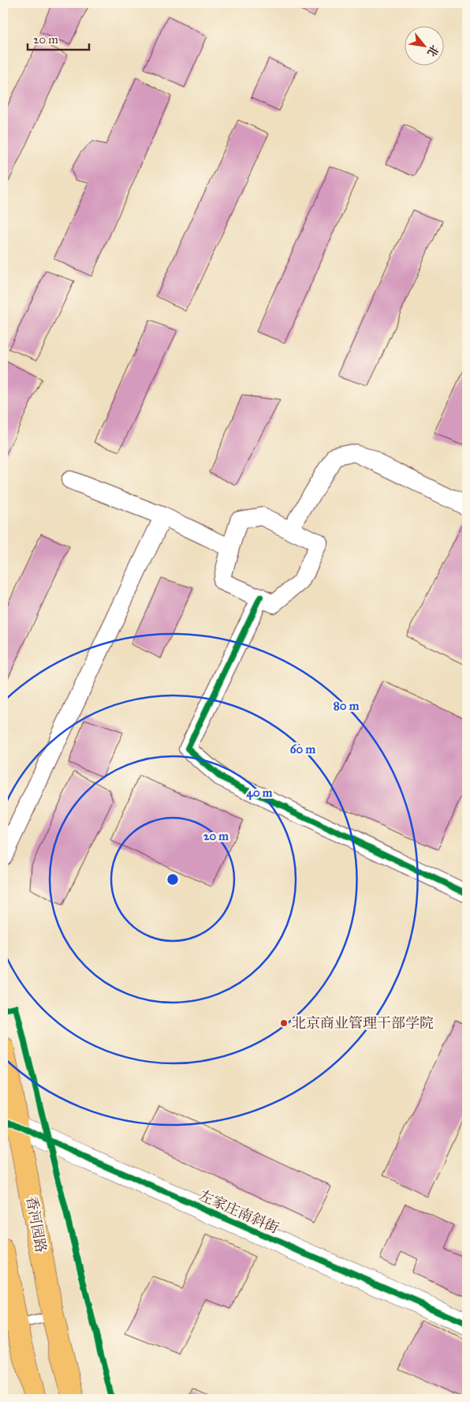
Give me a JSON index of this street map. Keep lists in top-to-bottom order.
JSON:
{
  "streets": {
    "highway": ["香河园路"],
    "street": ["左家庄南斜街"]
  },
  "crossings": [
    ["左家庄南斜街", "香河园路"]
  ],
  "places": ["北京商业管理干部学院"],
  "scale_bar": "20 m",
  "north": "bottom right",
  "rings": [
    "80 m",
    "60 m",
    "40 m",
    "20 m"
  ]
}
